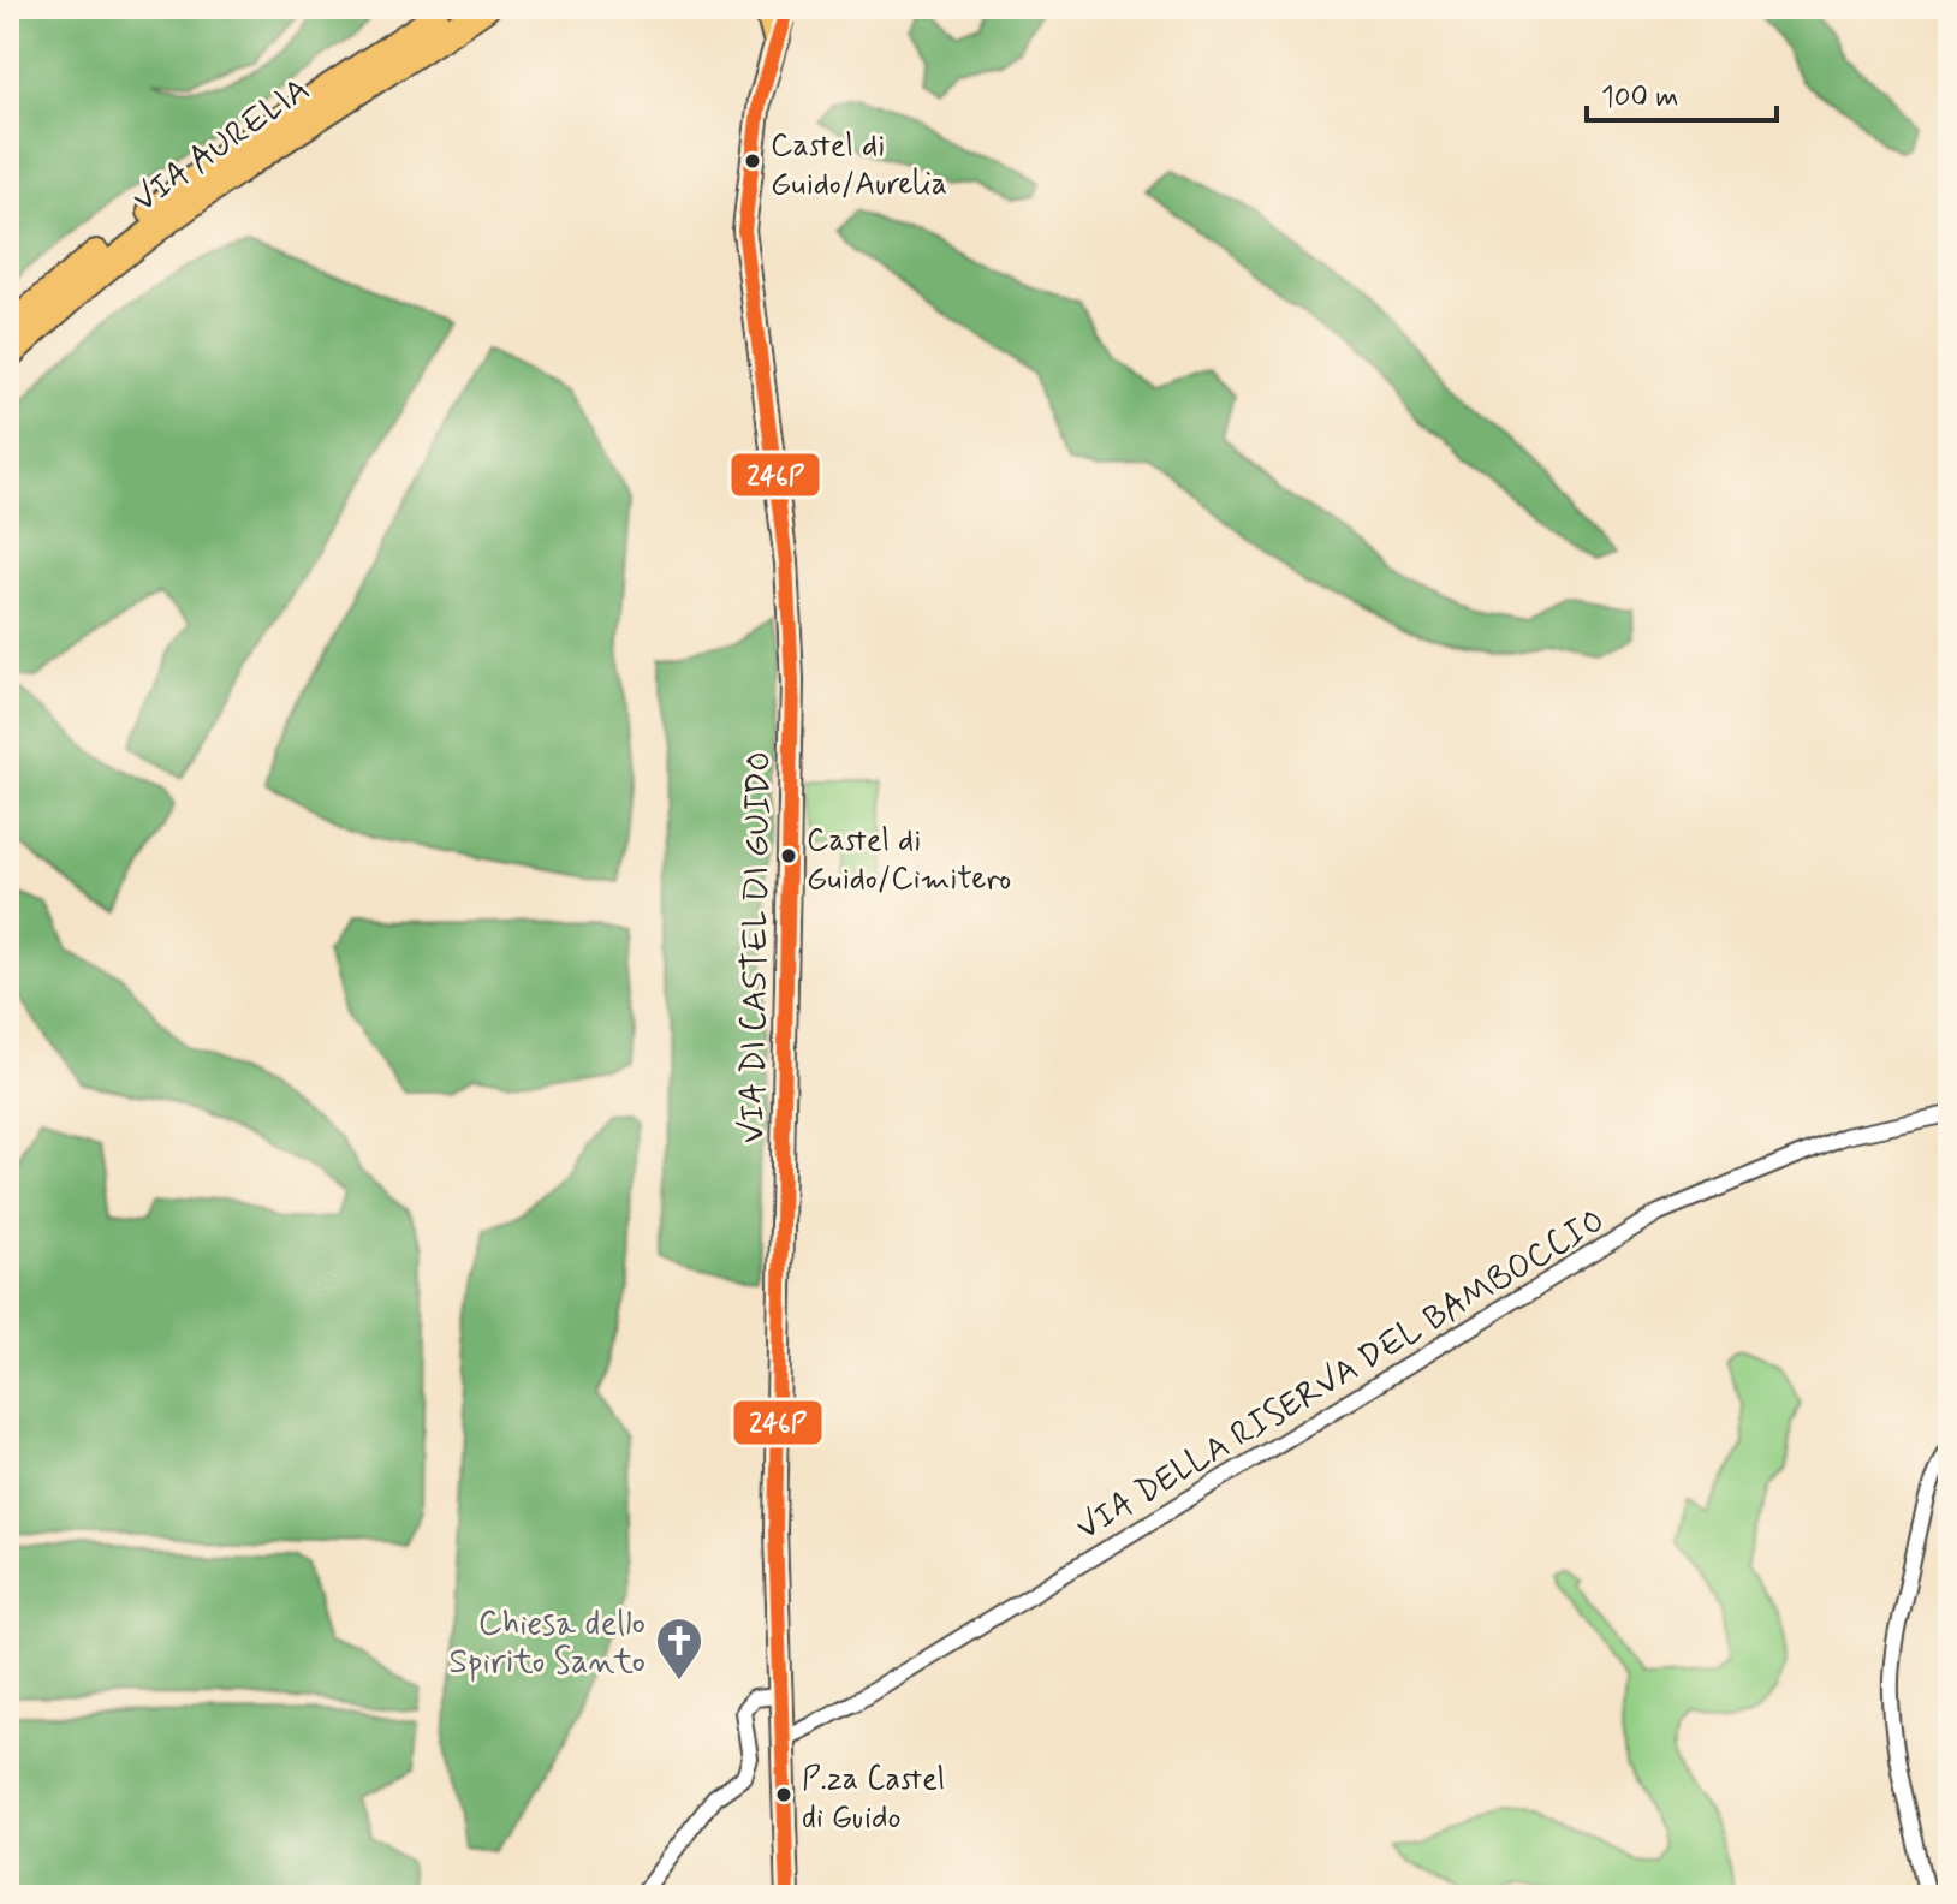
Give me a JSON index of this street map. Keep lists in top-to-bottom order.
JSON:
{
  "streets": {
    "highway": ["VIA AURELIA"],
    "street": ["VIA DI CASTEL DI GUIDO", "VIA DELLA RISERVA DEL BAMBOCCIO"]
  },
  "crossings": [
    ["VIA DI CASTEL DI GUIDO", "VIA DELLA RISERVA DEL BAMBOCCIO"]
  ],
  "places": {
    "other": ["Castel di Guido/Aurelia", "Castel di Guido/Cimitero", "P.za Castel di Guido"],
    "church": ["Chiesa dello Spirito Santo"]
  },
  "lines": ["transit line 246P"],
  "scale_bar": "100 m"
}
